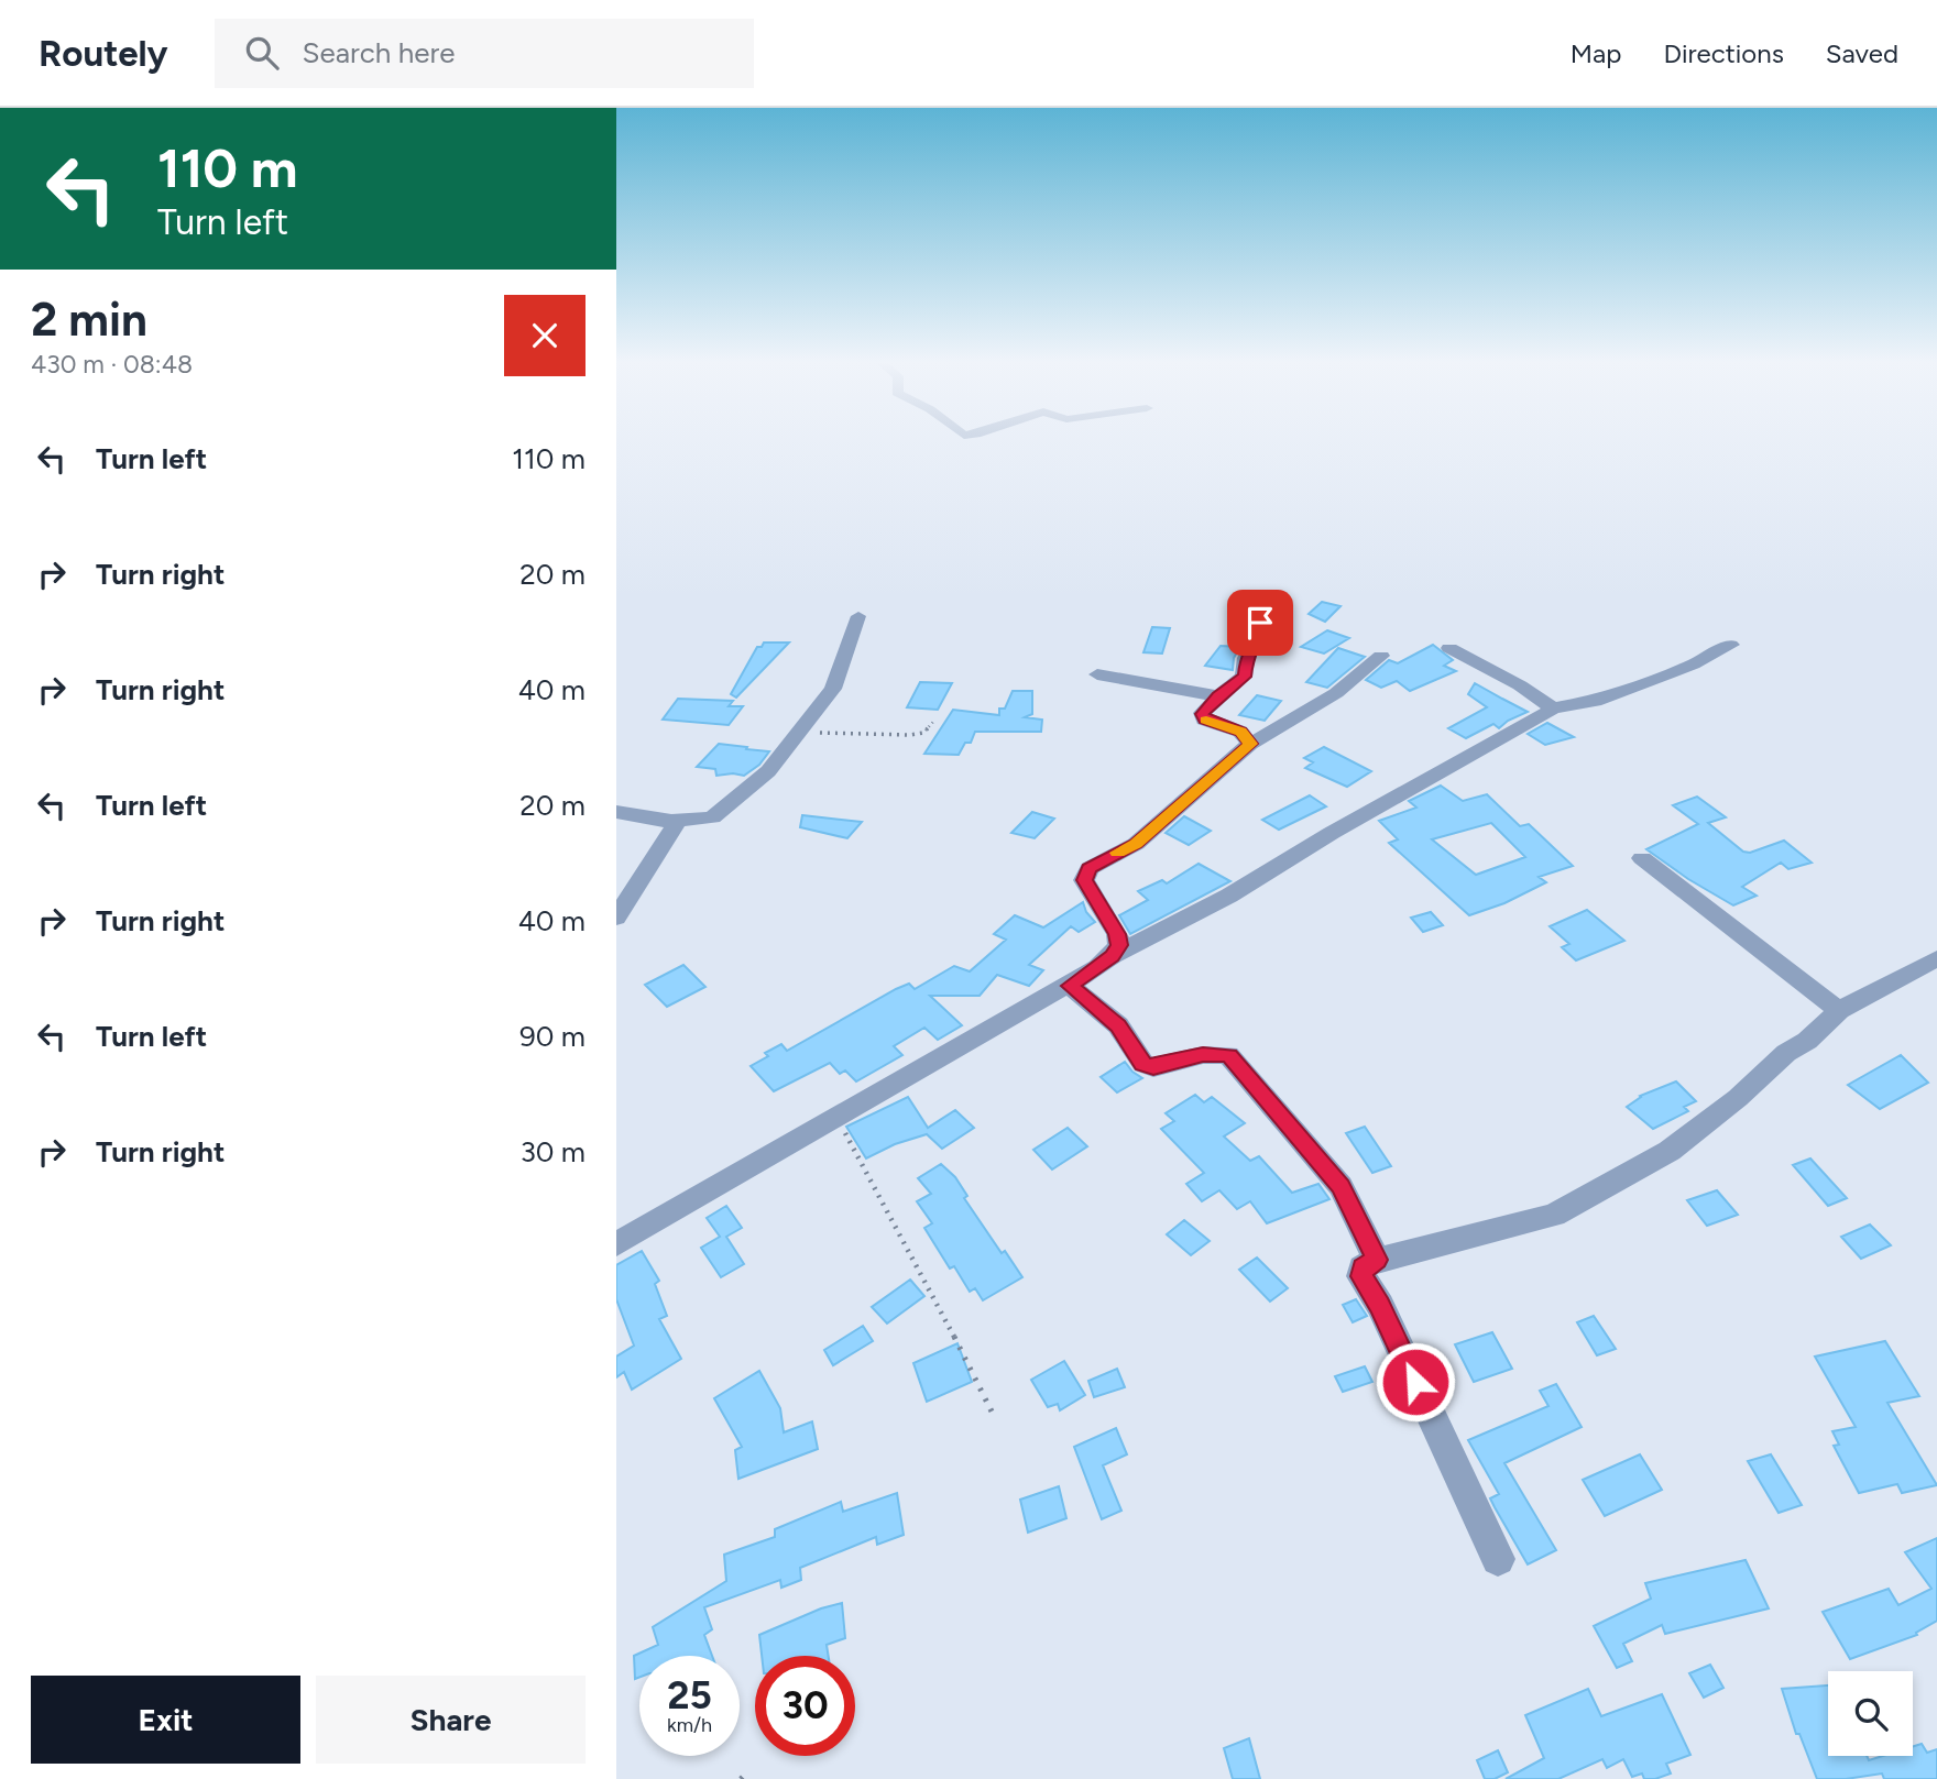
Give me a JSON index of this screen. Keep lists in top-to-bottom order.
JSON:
{
  "page": {
    "header": "Routely",
    "search": "Search here",
    "nav": ["Map", "Directions", "Saved"],
    "turn": ["110 m", "Turn left"],
    "heading": ["2 min", "430 m · 08:48"],
    "list": [
      {
        "name": "Turn left",
        "value": "110 m"
      },
      {
        "name": "Turn right",
        "value": "20 m"
      },
      {
        "name": "Turn right",
        "value": "40 m"
      },
      {
        "name": "Turn left",
        "value": "20 m"
      },
      {
        "name": "Turn right",
        "value": "40 m"
      },
      {
        "name": "Turn left",
        "value": "90 m"
      },
      {
        "name": "Turn right",
        "value": "30 m"
      }
    ],
    "speed": "25 km/h",
    "limit": "30",
    "buttons": ["Exit", "Share"]
  }
}
